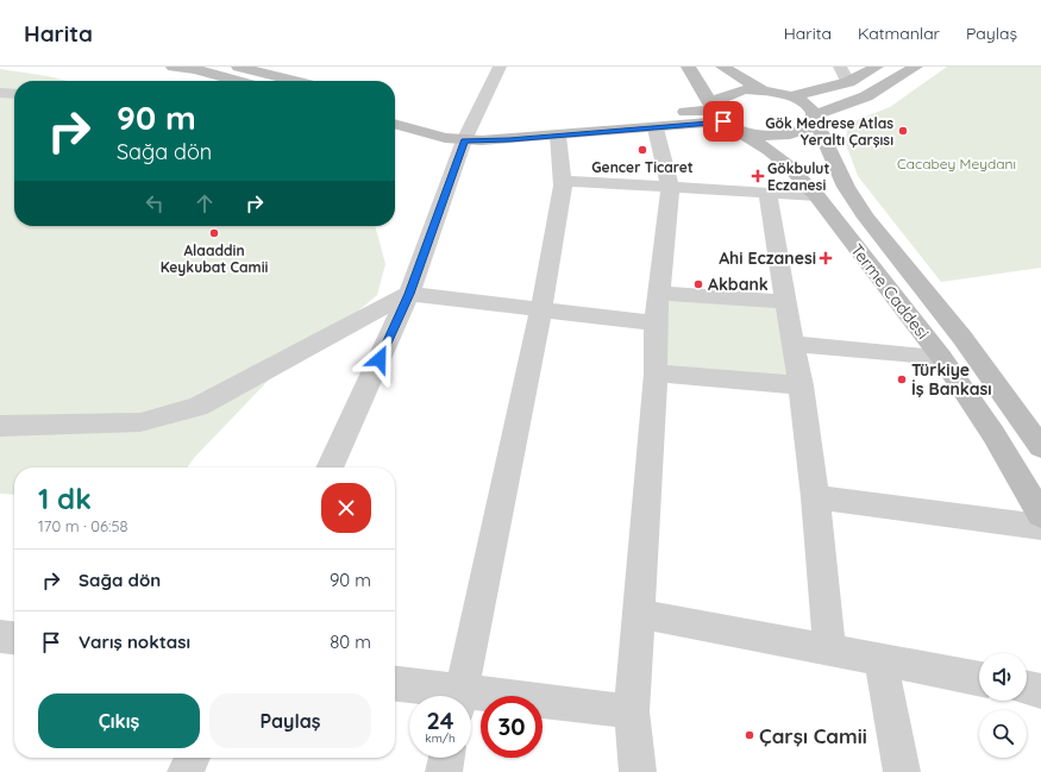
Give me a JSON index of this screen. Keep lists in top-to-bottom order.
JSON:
{
  "streets": {
    "main road": ["Terme Caddesi"]
  },
  "parks": ["Cacabey Meydanı"],
  "places": {
    "other": [
      "Gök Medrese Atlas Yeraltı Çarşısı",
      "Gencer Ticaret",
      "Alaaddin Keykubat Camii",
      "Akbank",
      "Türkiye İş Bankası",
      "Çarşı Camii"
    ],
    "health": ["Gökbulut Eczanesi", "Ahi Eczanesi"]
  },
  "page": {
    "header": "Harita",
    "nav": ["Harita", "Katmanlar", "Paylaş"],
    "turn": ["90 m", "Sağa dön"],
    "heading": ["1 dk", "170 m · 06:58"],
    "list": [
      {
        "name": "Sağa dön",
        "value": "90 m"
      },
      {
        "name": "Varış noktası",
        "value": "80 m"
      }
    ],
    "buttons": ["Çıkış", "Paylaş"],
    "speed": "24 km/h",
    "limit": "30"
  }
}
